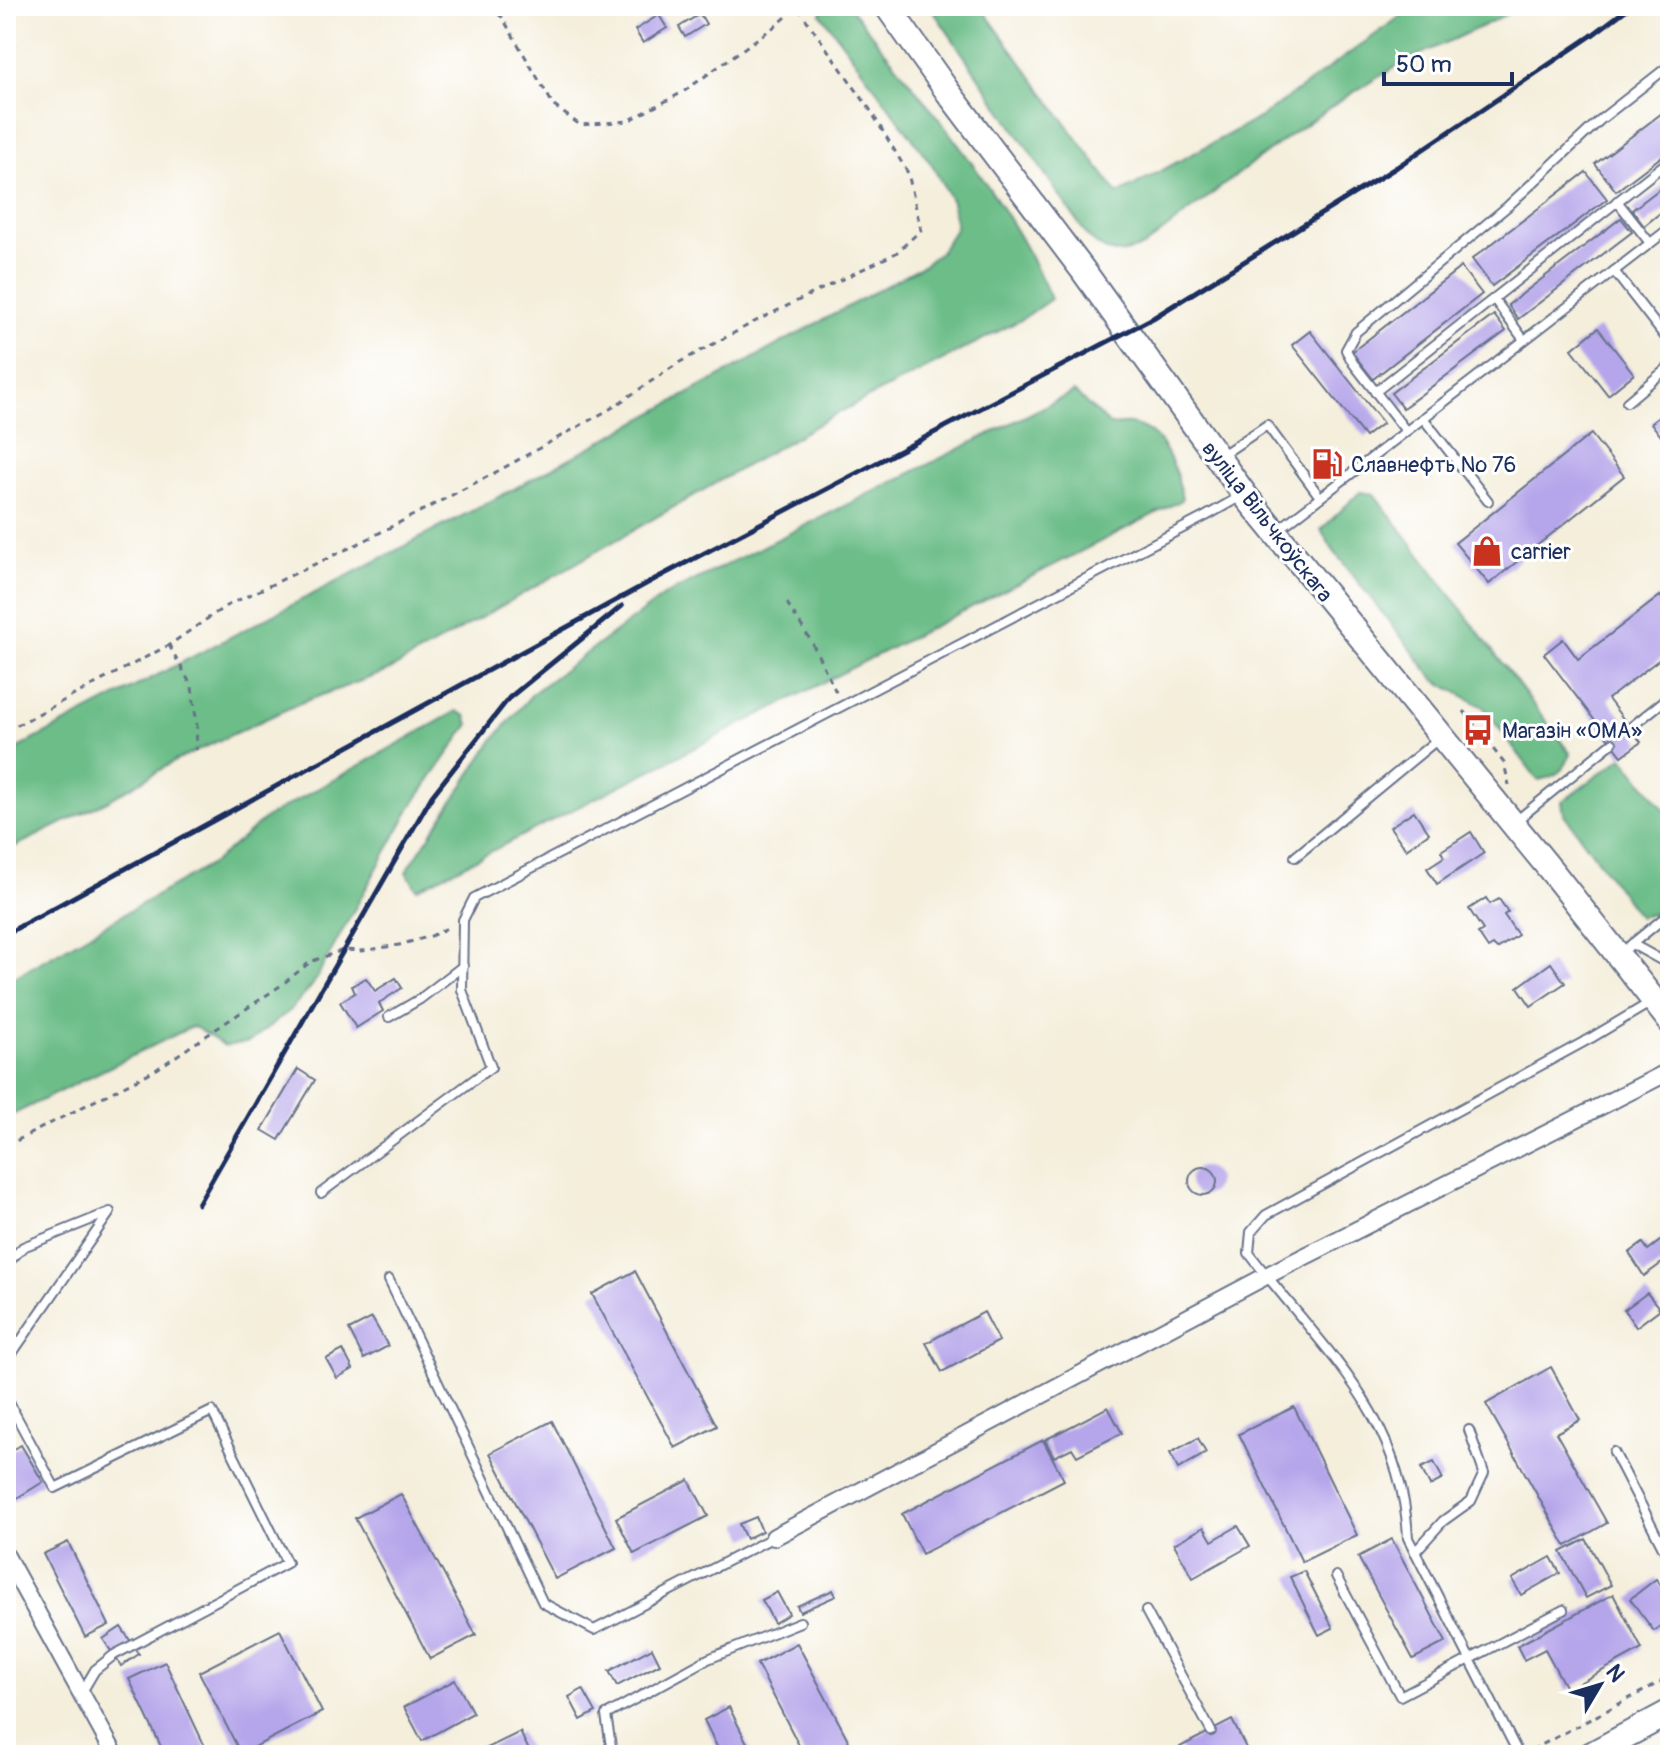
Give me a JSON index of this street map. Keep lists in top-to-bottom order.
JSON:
{
  "streets": {
    "main road": ["вуліца Вільчкоўскага"]
  },
  "places": {
    "fuel station": ["Славнефть № 76"],
    "shop": ["carrier"],
    "bus stop": ["Магазін «ОМА»"]
  },
  "scale_bar": "50 m",
  "north": "top right"
}
